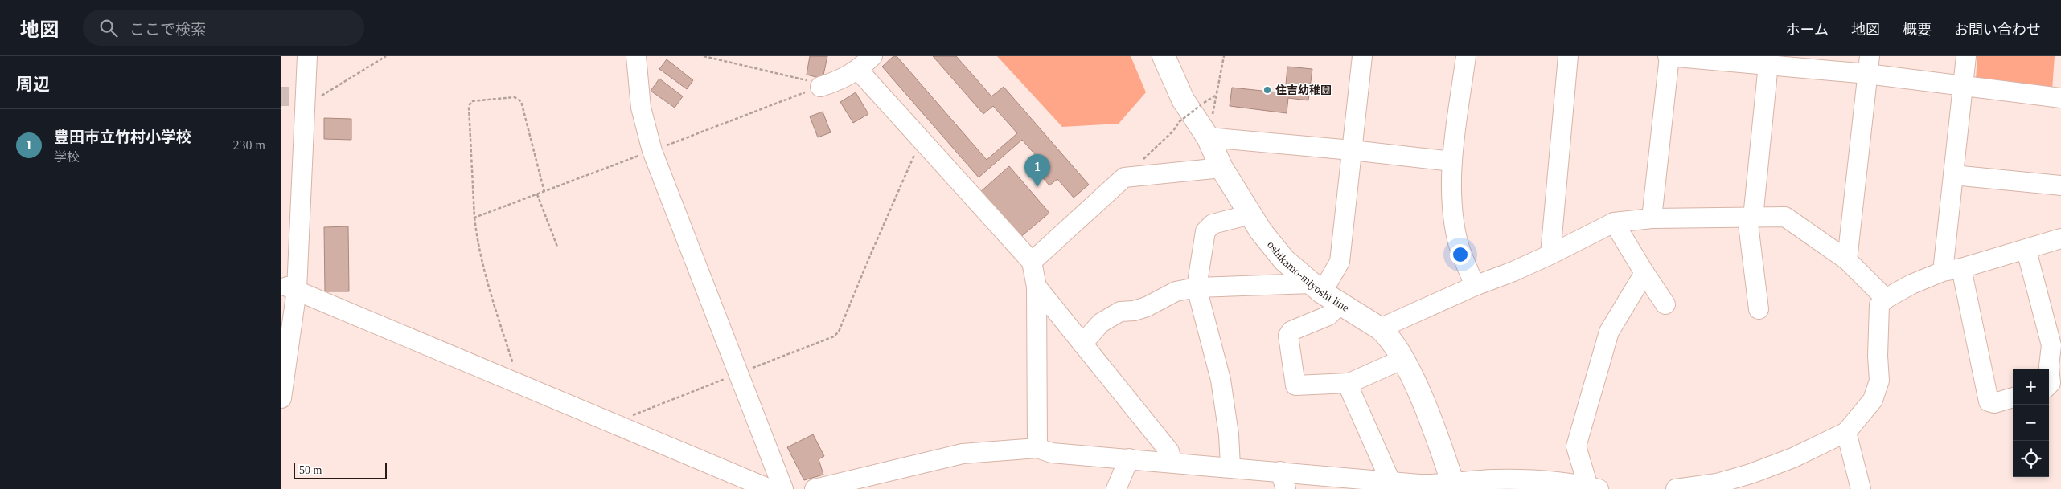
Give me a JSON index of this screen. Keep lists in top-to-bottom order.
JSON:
{
  "streets": {
    "main road": ["oshikamo-miyoshi line"]
  },
  "places": ["住吉幼稚園"],
  "scale_bar": "50 m",
  "page": {
    "header": "地図",
    "search": "ここで検索",
    "nav": [
      "ホーム",
      "地図",
      "概要",
      "お問い合わせ"
    ],
    "heading": "周辺",
    "list": [
      {
        "mark": "1",
        "name": "豊田市立竹村小学校",
        "note": "学校",
        "value": "230 m"
      }
    ],
    "pins": "1",
    "map_buttons": ["+", "−"],
    "scale": "50 m"
  }
}
